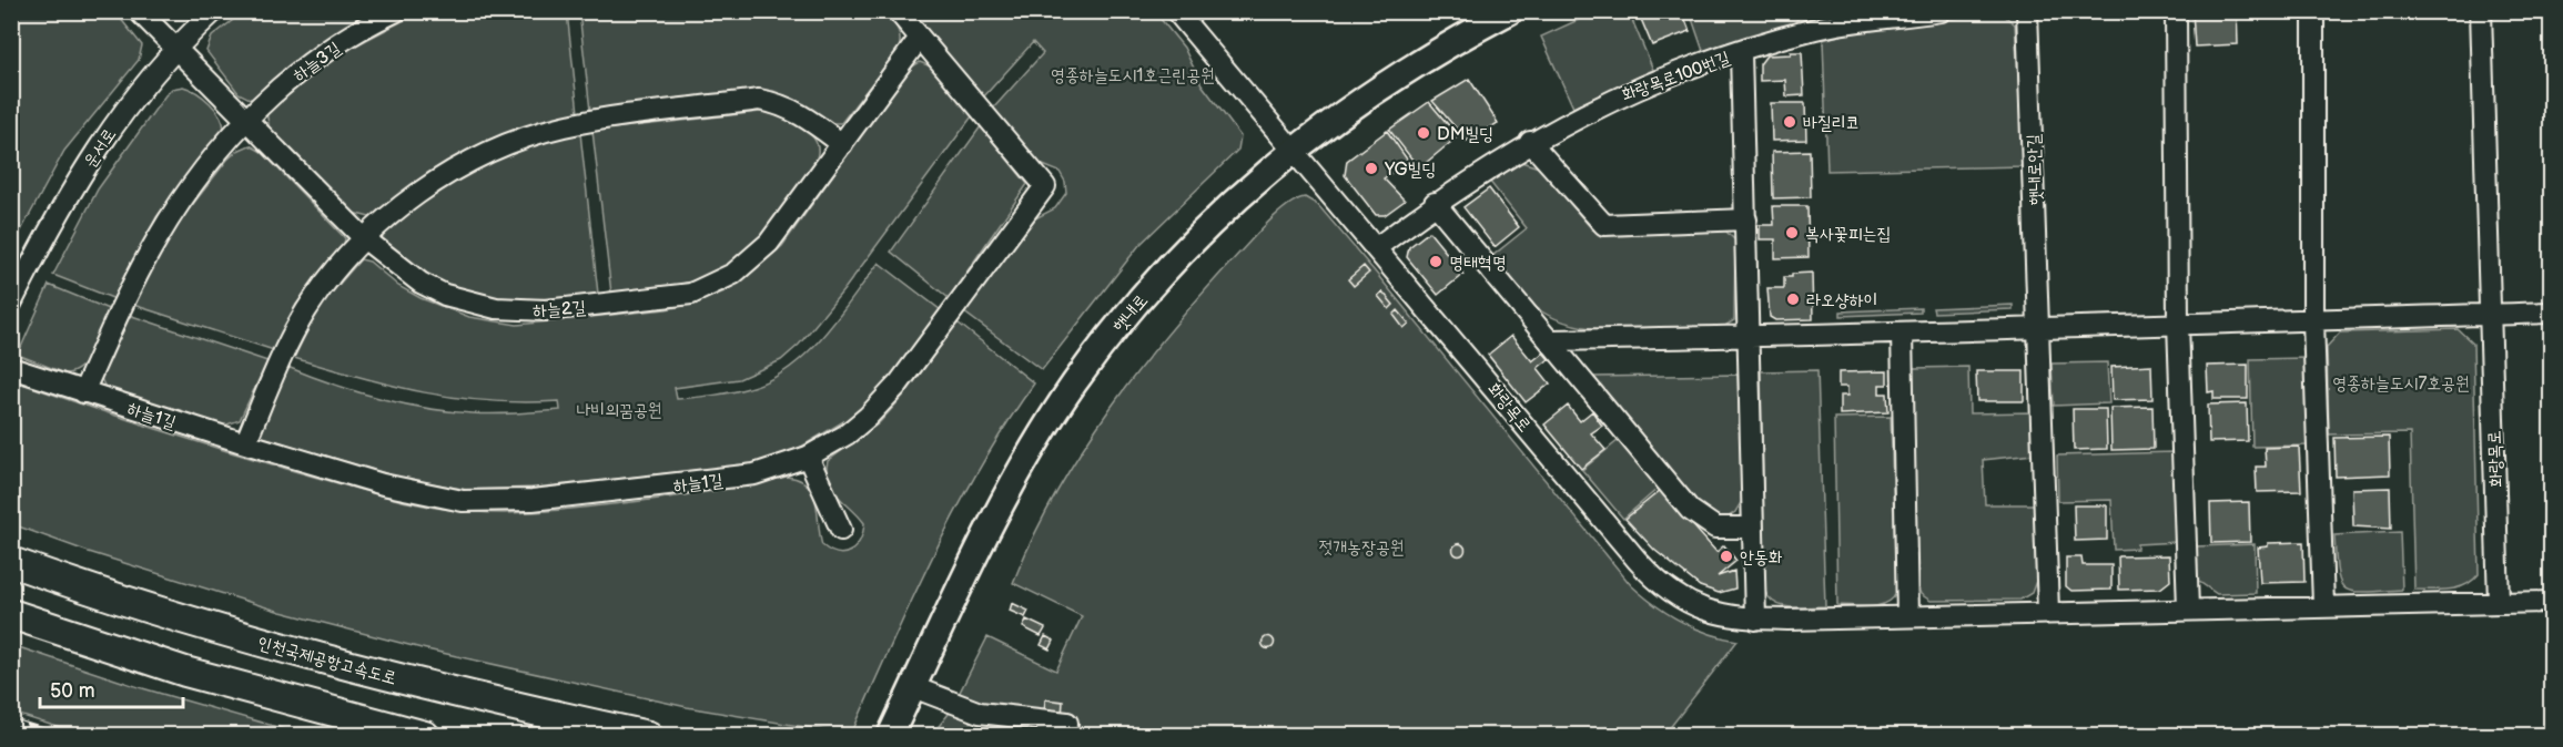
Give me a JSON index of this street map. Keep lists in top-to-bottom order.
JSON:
{
  "streets": {
    "highway": ["인천국제공항고속도로"],
    "main road": ["햇내로"],
    "street": [
      "하늘3길",
      "화랑목로100번길",
      "운서로",
      "햇내로안길",
      "하늘2길",
      "화랑목로",
      "하늘1길"
    ]
  },
  "crossings": [
    ["하늘3길", "하늘2길"],
    ["하늘3길", "하늘1길"],
    ["화랑목로100번길", "화랑목로"],
    ["운서로", "하늘2길"],
    ["하늘2길", "하늘1길"],
    ["햇내로", "화랑목로"]
  ],
  "parks": [
    "영종하늘도시1호근린공원",
    "영종하늘도시7호공원",
    "나비의꿈공원",
    "젓개농장공원"
  ],
  "places": [
    "바질리코",
    "DM빌딩",
    "YG빌딩",
    "복사꽃피는집",
    "명태혁명",
    "라오샹하이",
    "안동화"
  ],
  "scale_bar": "50 m"
}
